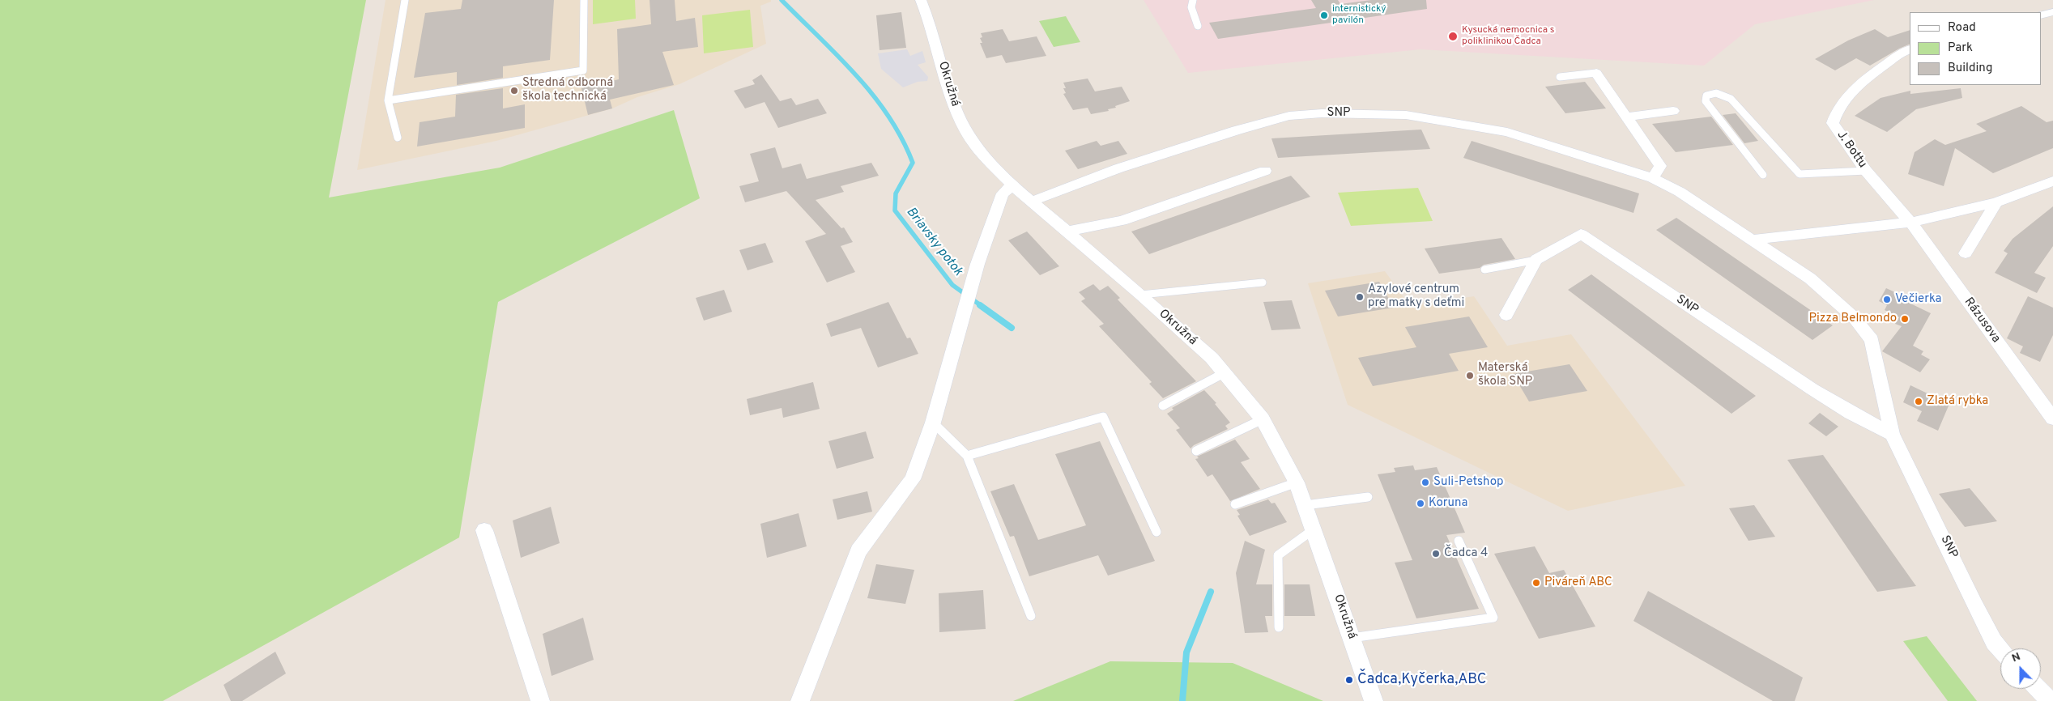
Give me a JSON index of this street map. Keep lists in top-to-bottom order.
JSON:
{
  "streets": {
    "street": [
      "Okružná",
      "SNP",
      "J. Bottu",
      "Rázusova"
    ]
  },
  "crossings": [
    ["Okružná", "SNP"],
    ["J. Bottu", "Rázusova"]
  ],
  "water": ["Briavsky potok"],
  "places": [
    "internistický pavilón",
    "Kysucká nemocnica s poliklinikou Čadca",
    "Stredná odborná škola technická",
    "Azylové centrum pre matky s deťmi",
    "Večierka",
    "Pizza Belmondo",
    "Materská škola SNP",
    "Zlatá rybka",
    "Suli-Petshop",
    "Koruna",
    "Čadca 4",
    "Piváreň ABC",
    "Čadca,Kyčerka,ABC"
  ],
  "legend": ["Road", "Park", "Building"],
  "north": "top"
}
